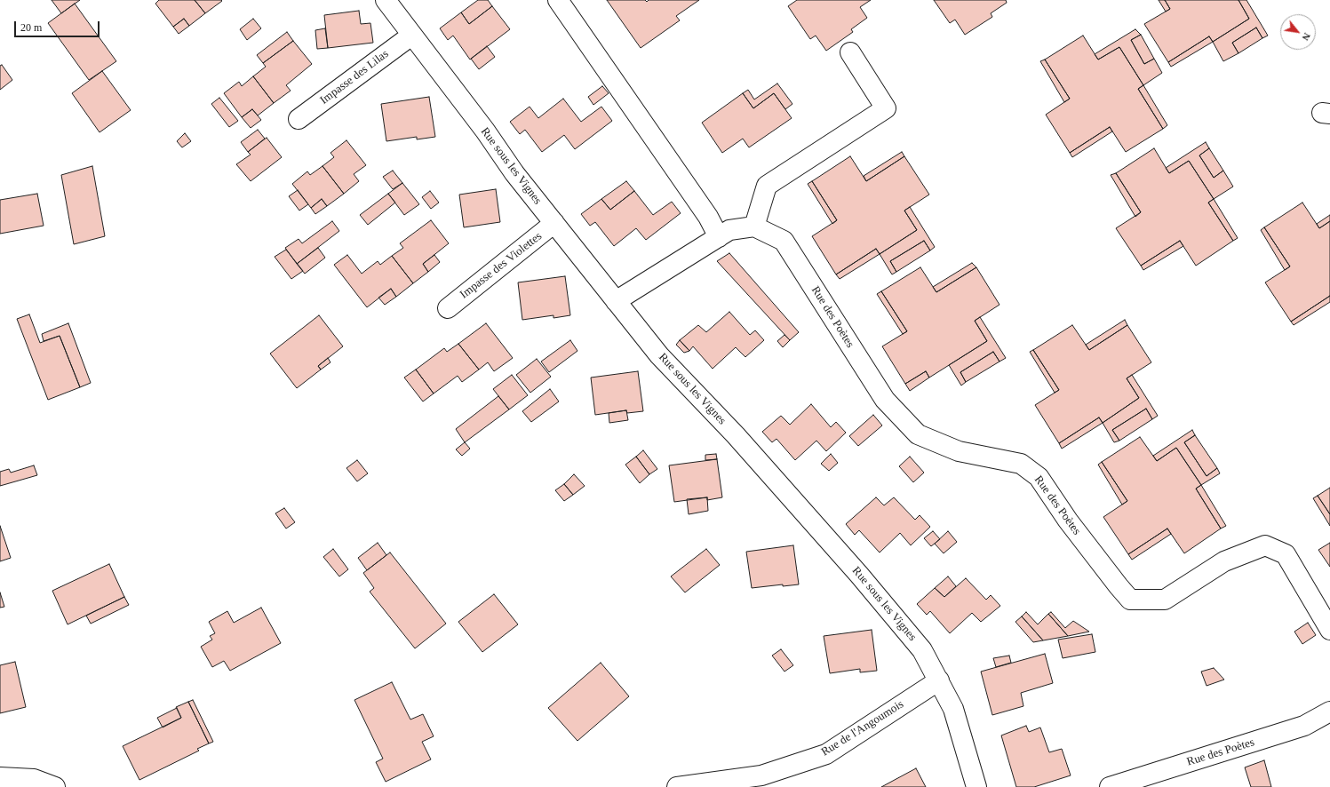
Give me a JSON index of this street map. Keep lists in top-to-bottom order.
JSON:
{
  "streets": {
    "street": [
      "Impasse des Lilas",
      "Rue sous les Vignes",
      "Impasse des Violettes",
      "Rue des Poètes",
      "Rue de l'Angoumois"
    ]
  },
  "crossings": [
    ["Impasse des Lilas", "Rue sous les Vignes"],
    ["Rue sous les Vignes", "Impasse des Violettes"],
    ["Rue sous les Vignes", "Rue de l'Angoumois"]
  ],
  "scale_bar": "20 m",
  "north": "bottom right"
}
